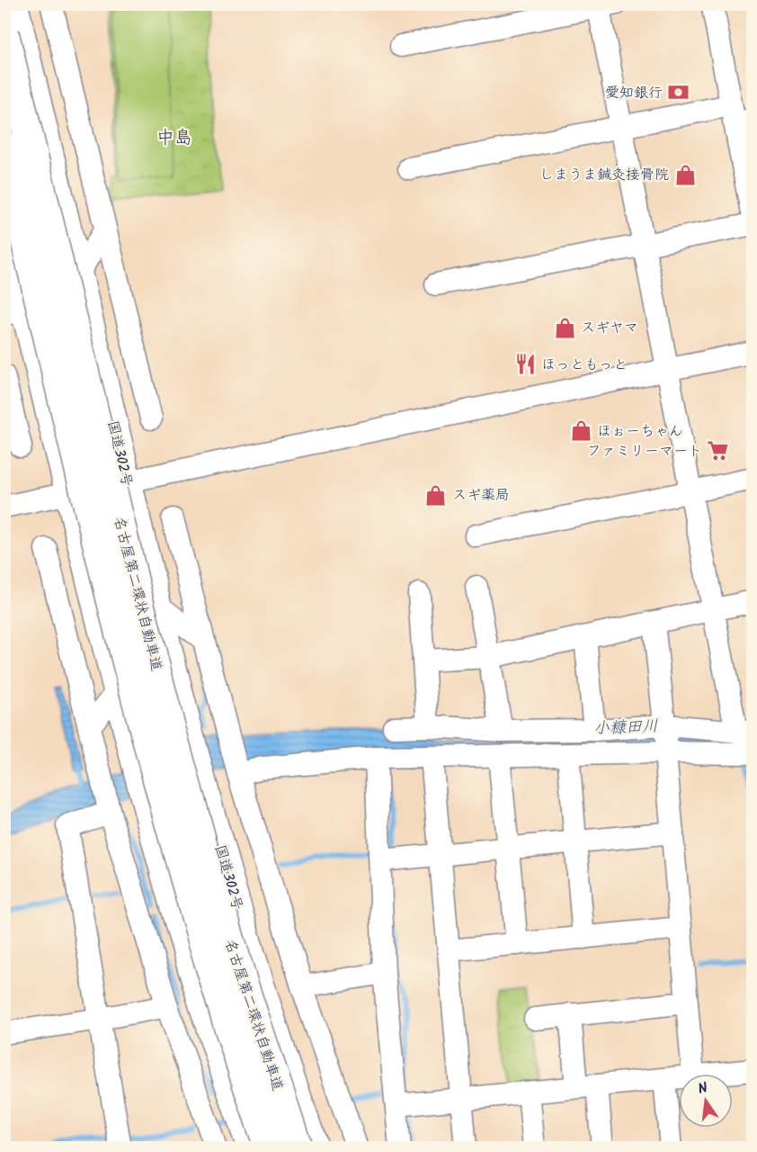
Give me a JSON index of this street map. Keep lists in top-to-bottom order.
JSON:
{
  "streets": {
    "highway": ["国道302号", "名古屋第二環状自動車道"]
  },
  "districts": ["中島"],
  "water": ["小糠田川"],
  "places": {
    "bank": ["愛知銀行"],
    "shop": [
      "しまうま鍼灸接骨院",
      "スギヤマ",
      "ほぉーちゃん",
      "スギ薬局"
    ],
    "restaurant": ["ほっともっと"],
    "supermarket": ["ファミリーマート"]
  },
  "north": "top"
}
